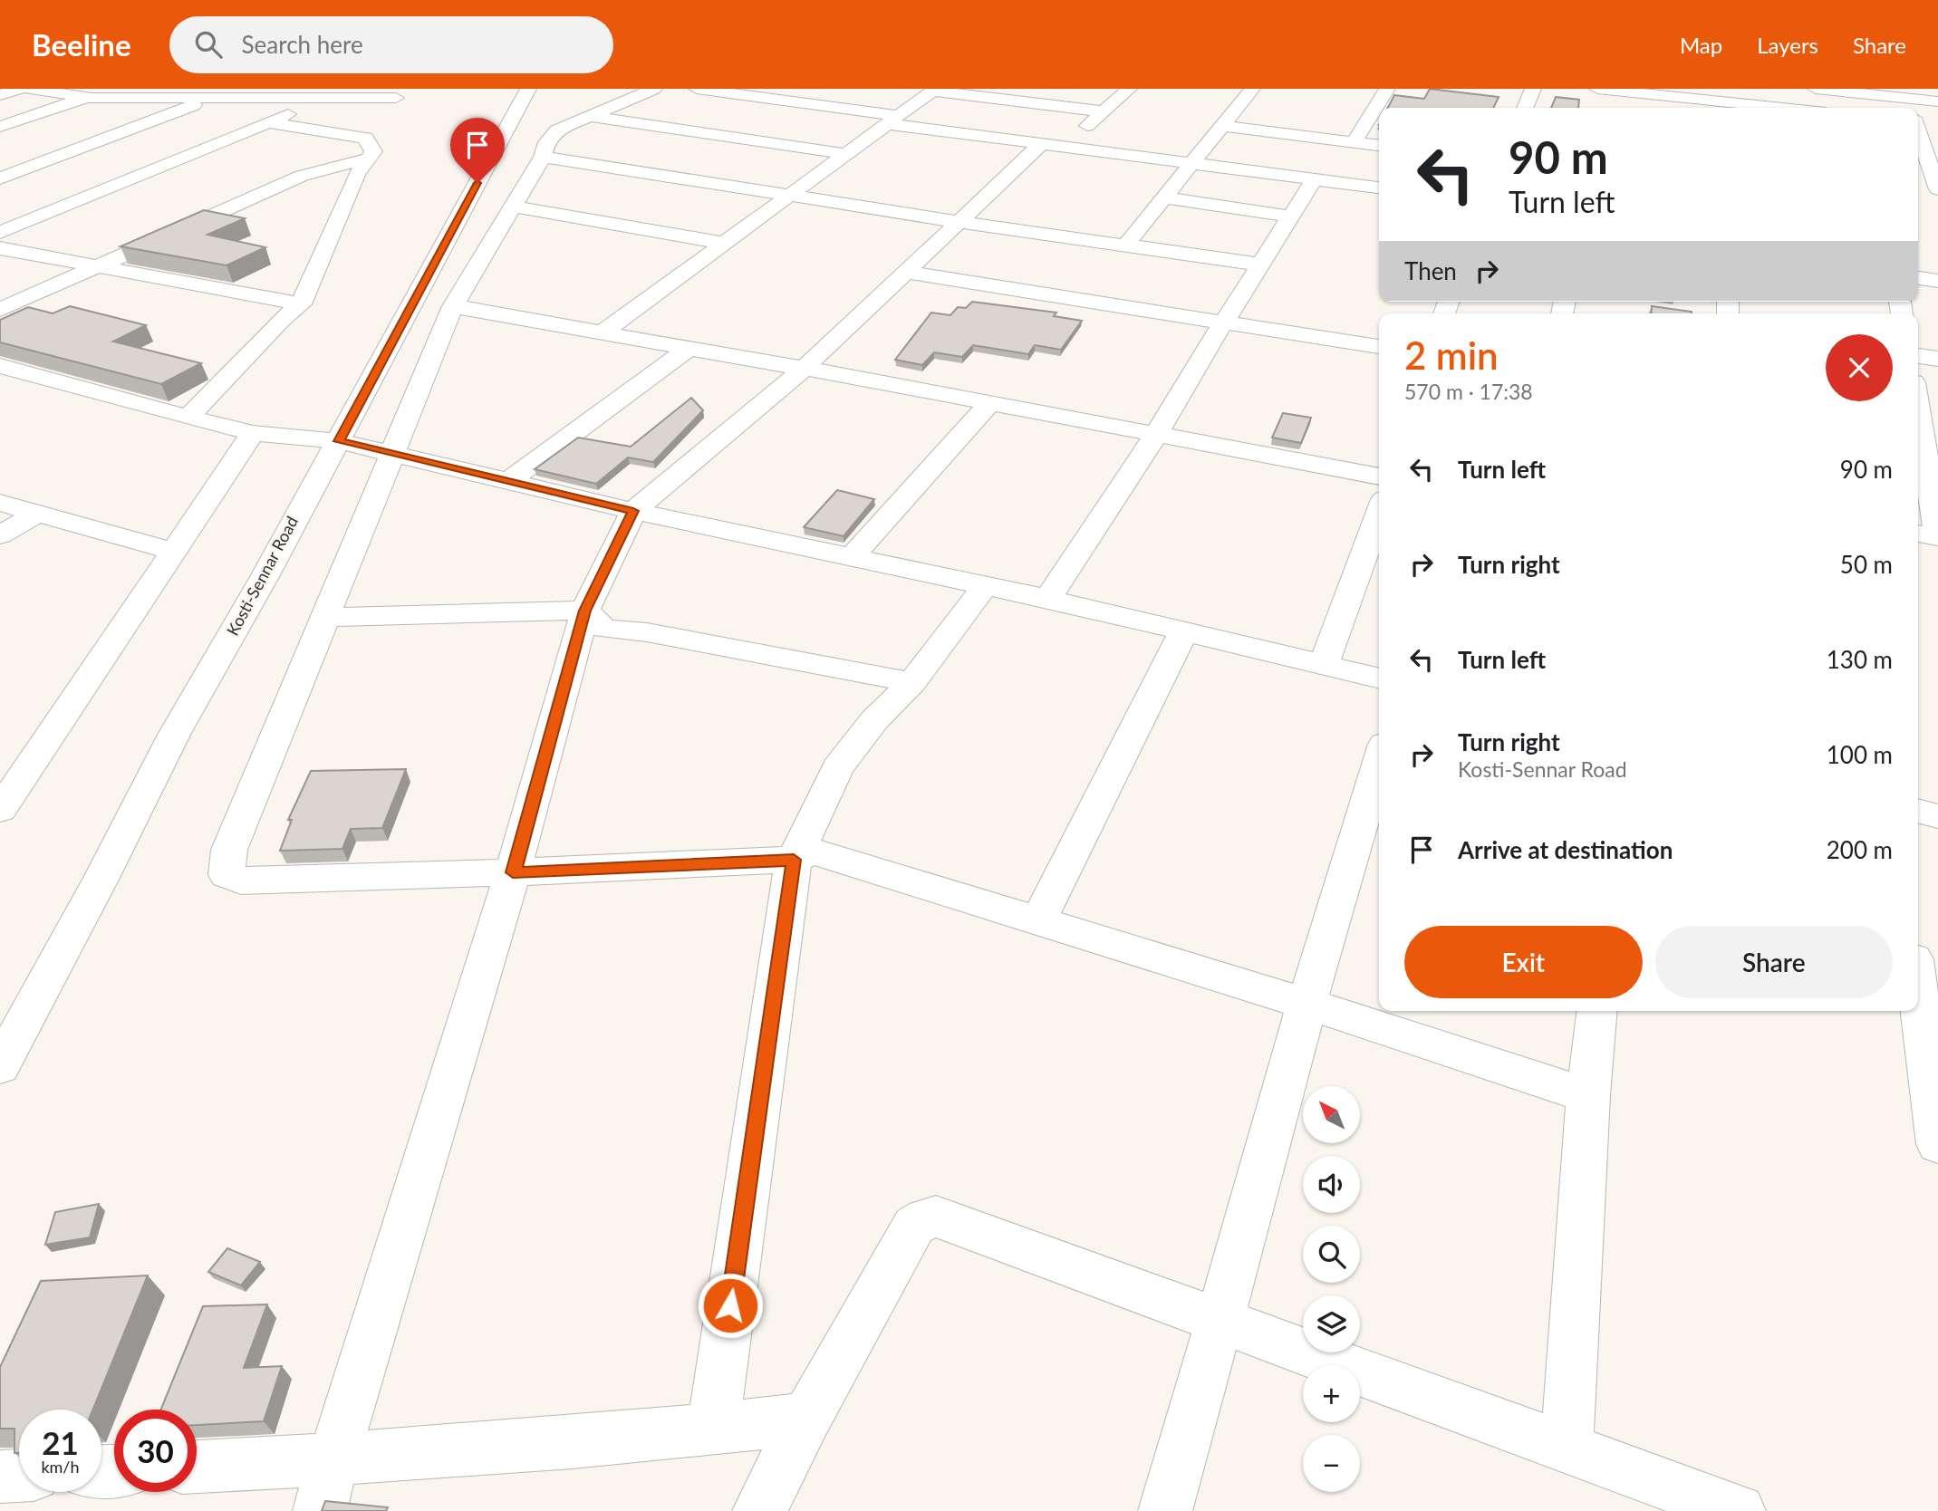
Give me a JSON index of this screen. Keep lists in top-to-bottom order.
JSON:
{
  "streets": {
    "main road": ["Kosti-Sennar Road"]
  },
  "north": "top left",
  "page": {
    "header": "Beeline",
    "search": "Search here",
    "nav": ["Map", "Layers", "Share"],
    "turn": ["90 m", "Turn left"],
    "then": "Then",
    "heading": ["2 min", "570 m · 17:38"],
    "list": [
      {
        "name": "Turn left",
        "value": "90 m"
      },
      {
        "name": "Turn right",
        "value": "50 m"
      },
      {
        "name": "Turn left",
        "value": "130 m"
      },
      {
        "name": "Turn right",
        "note": "Kosti-Sennar Road",
        "value": "100 m"
      },
      {
        "name": "Arrive at destination",
        "value": "200 m"
      }
    ],
    "buttons": ["Exit", "Share"],
    "map_buttons": ["+", "−"],
    "speed": "21 km/h",
    "limit": "30"
  }
}
